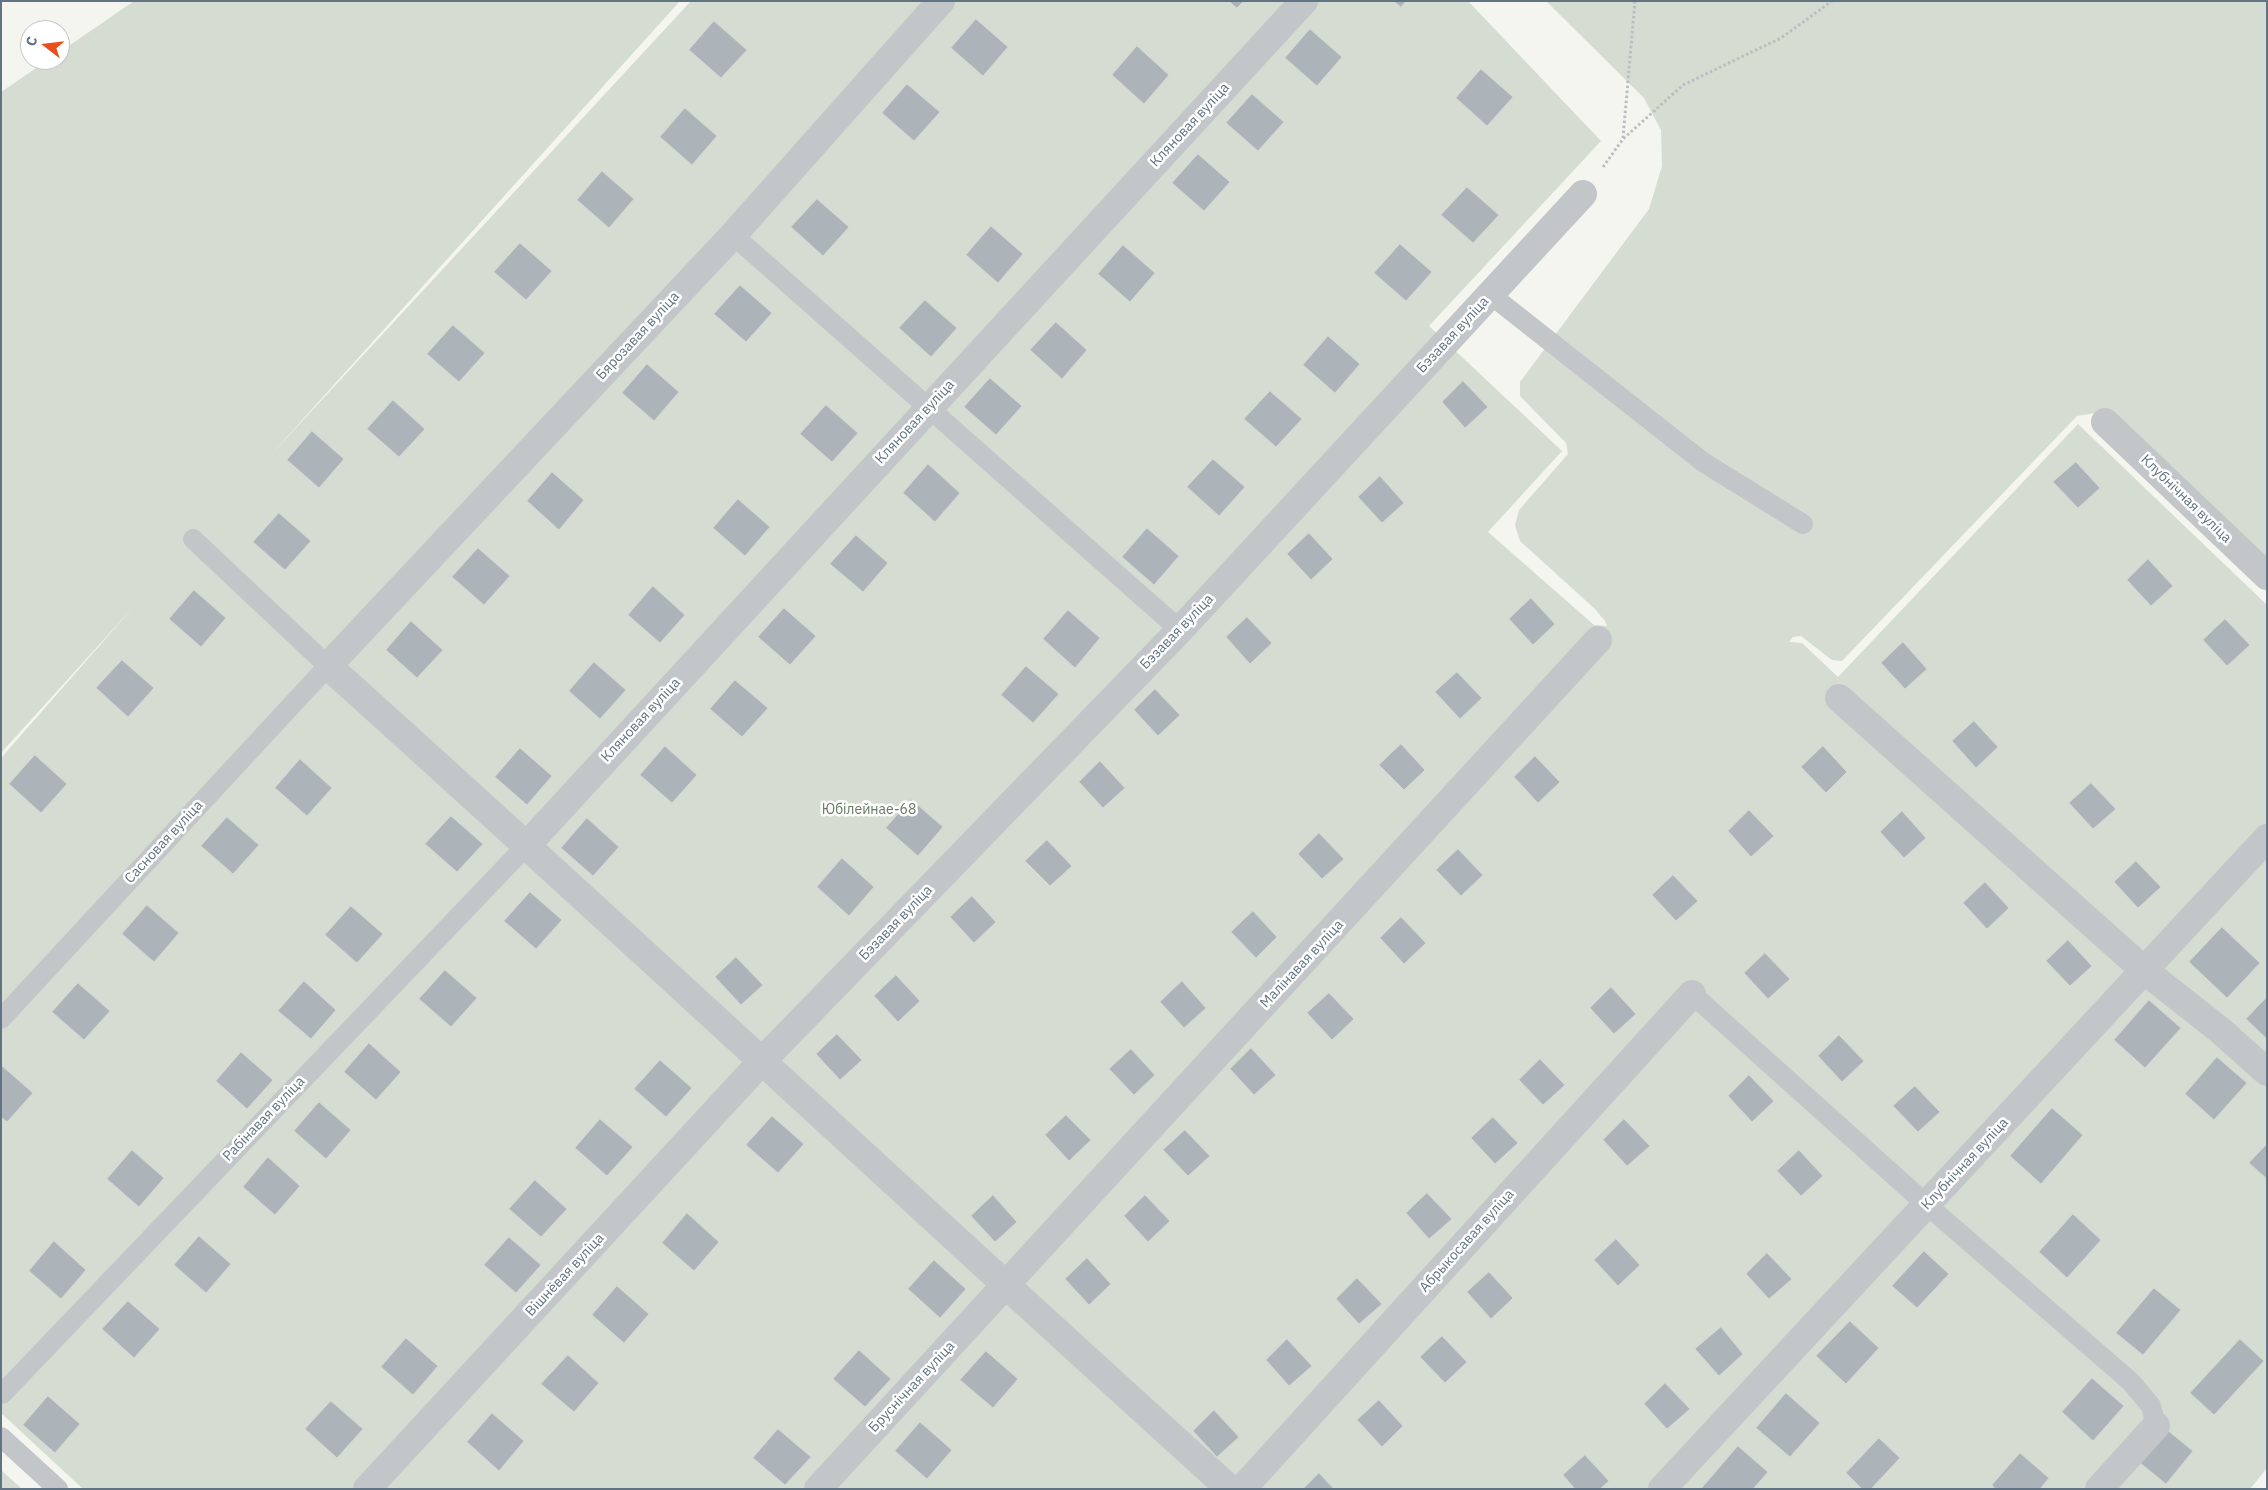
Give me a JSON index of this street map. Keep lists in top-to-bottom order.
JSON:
{
  "streets": {
    "street": [
      "Кляновая вуліца",
      "Бэзавая вуліца",
      "Бярозавая вуліца",
      "Клубнічная вуліца",
      "Малінавая вуліца",
      "Абрыкосавая вуліца",
      "Вішнёвая вуліца",
      "Бруснічная вуліца"
    ],
    "lane": ["Сасновая вуліца", "Рабінавая вуліца"]
  },
  "crossings": [
    ["Кляновая вуліца", "Рабінавая вуліца"],
    ["Бэзавая вуліца", "Вішнёвая вуліца"],
    ["Бярозавая вуліца", "Сасновая вуліца"],
    ["Малінавая вуліца", "Бруснічная вуліца"]
  ],
  "parks": ["Юбілейнае-68"],
  "north": "left"
}
